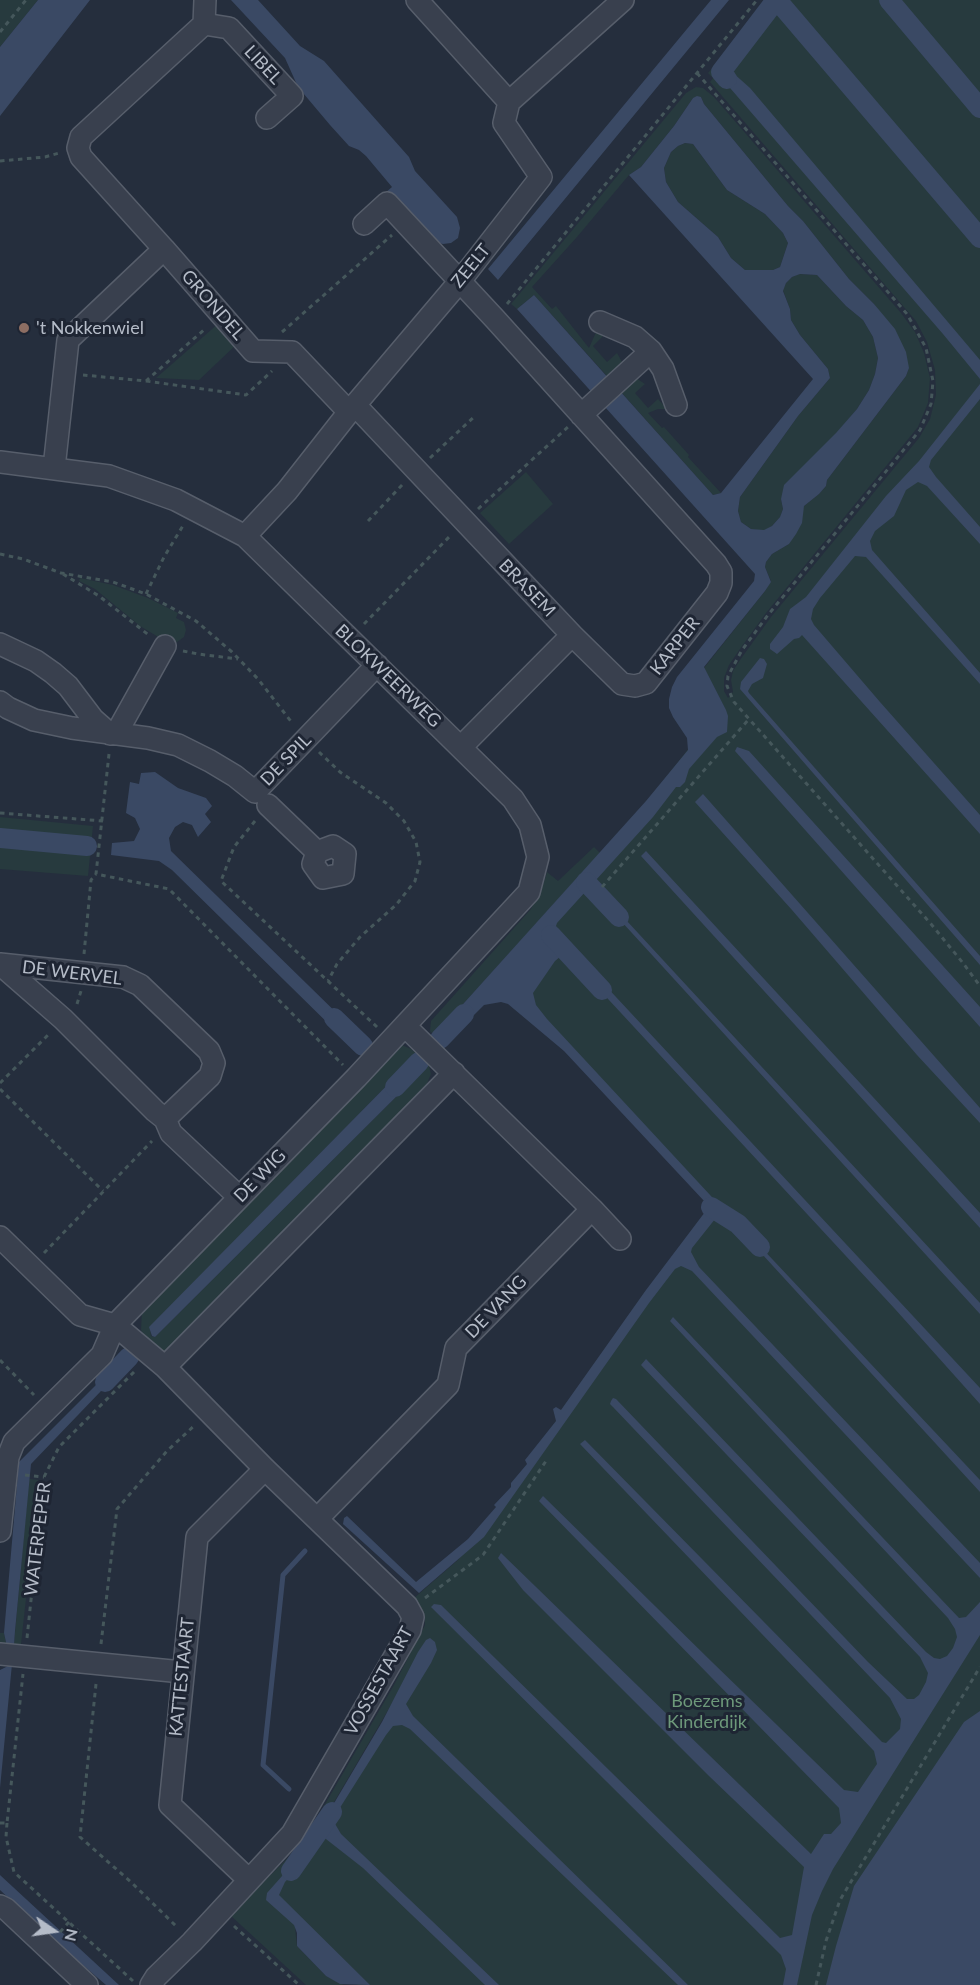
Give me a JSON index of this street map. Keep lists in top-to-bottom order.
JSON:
{
  "streets": {
    "street": [
      "LIBEL",
      "ZEELT",
      "GRONDEL",
      "BRASEM",
      "KARPER",
      "BLOKWEERWEG",
      "DE SPIL",
      "DE WERVEL",
      "DE WIG",
      "DE VANG",
      "KATTESTAART",
      "VOSSESTAART"
    ],
    "path": ["WATERPEPER"]
  },
  "crossings": [
    ["ZEELT", "BRASEM"],
    ["ZEELT", "KARPER"],
    ["ZEELT", "BLOKWEERWEG"],
    ["BRASEM", "KARPER"],
    ["BLOKWEERWEG", "DE SPIL"],
    ["BLOKWEERWEG", "DE WIG"],
    ["DE WERVEL", "DE WIG"],
    ["DE WIG", "VOSSESTAART"],
    ["DE VANG", "VOSSESTAART"],
    ["WATERPEPER", "VOSSESTAART"],
    ["KATTESTAART", "VOSSESTAART"]
  ],
  "parks": ["Boezems Kinderdijk"],
  "places": ["'t Nokkenwiel"],
  "north": "right"
}
